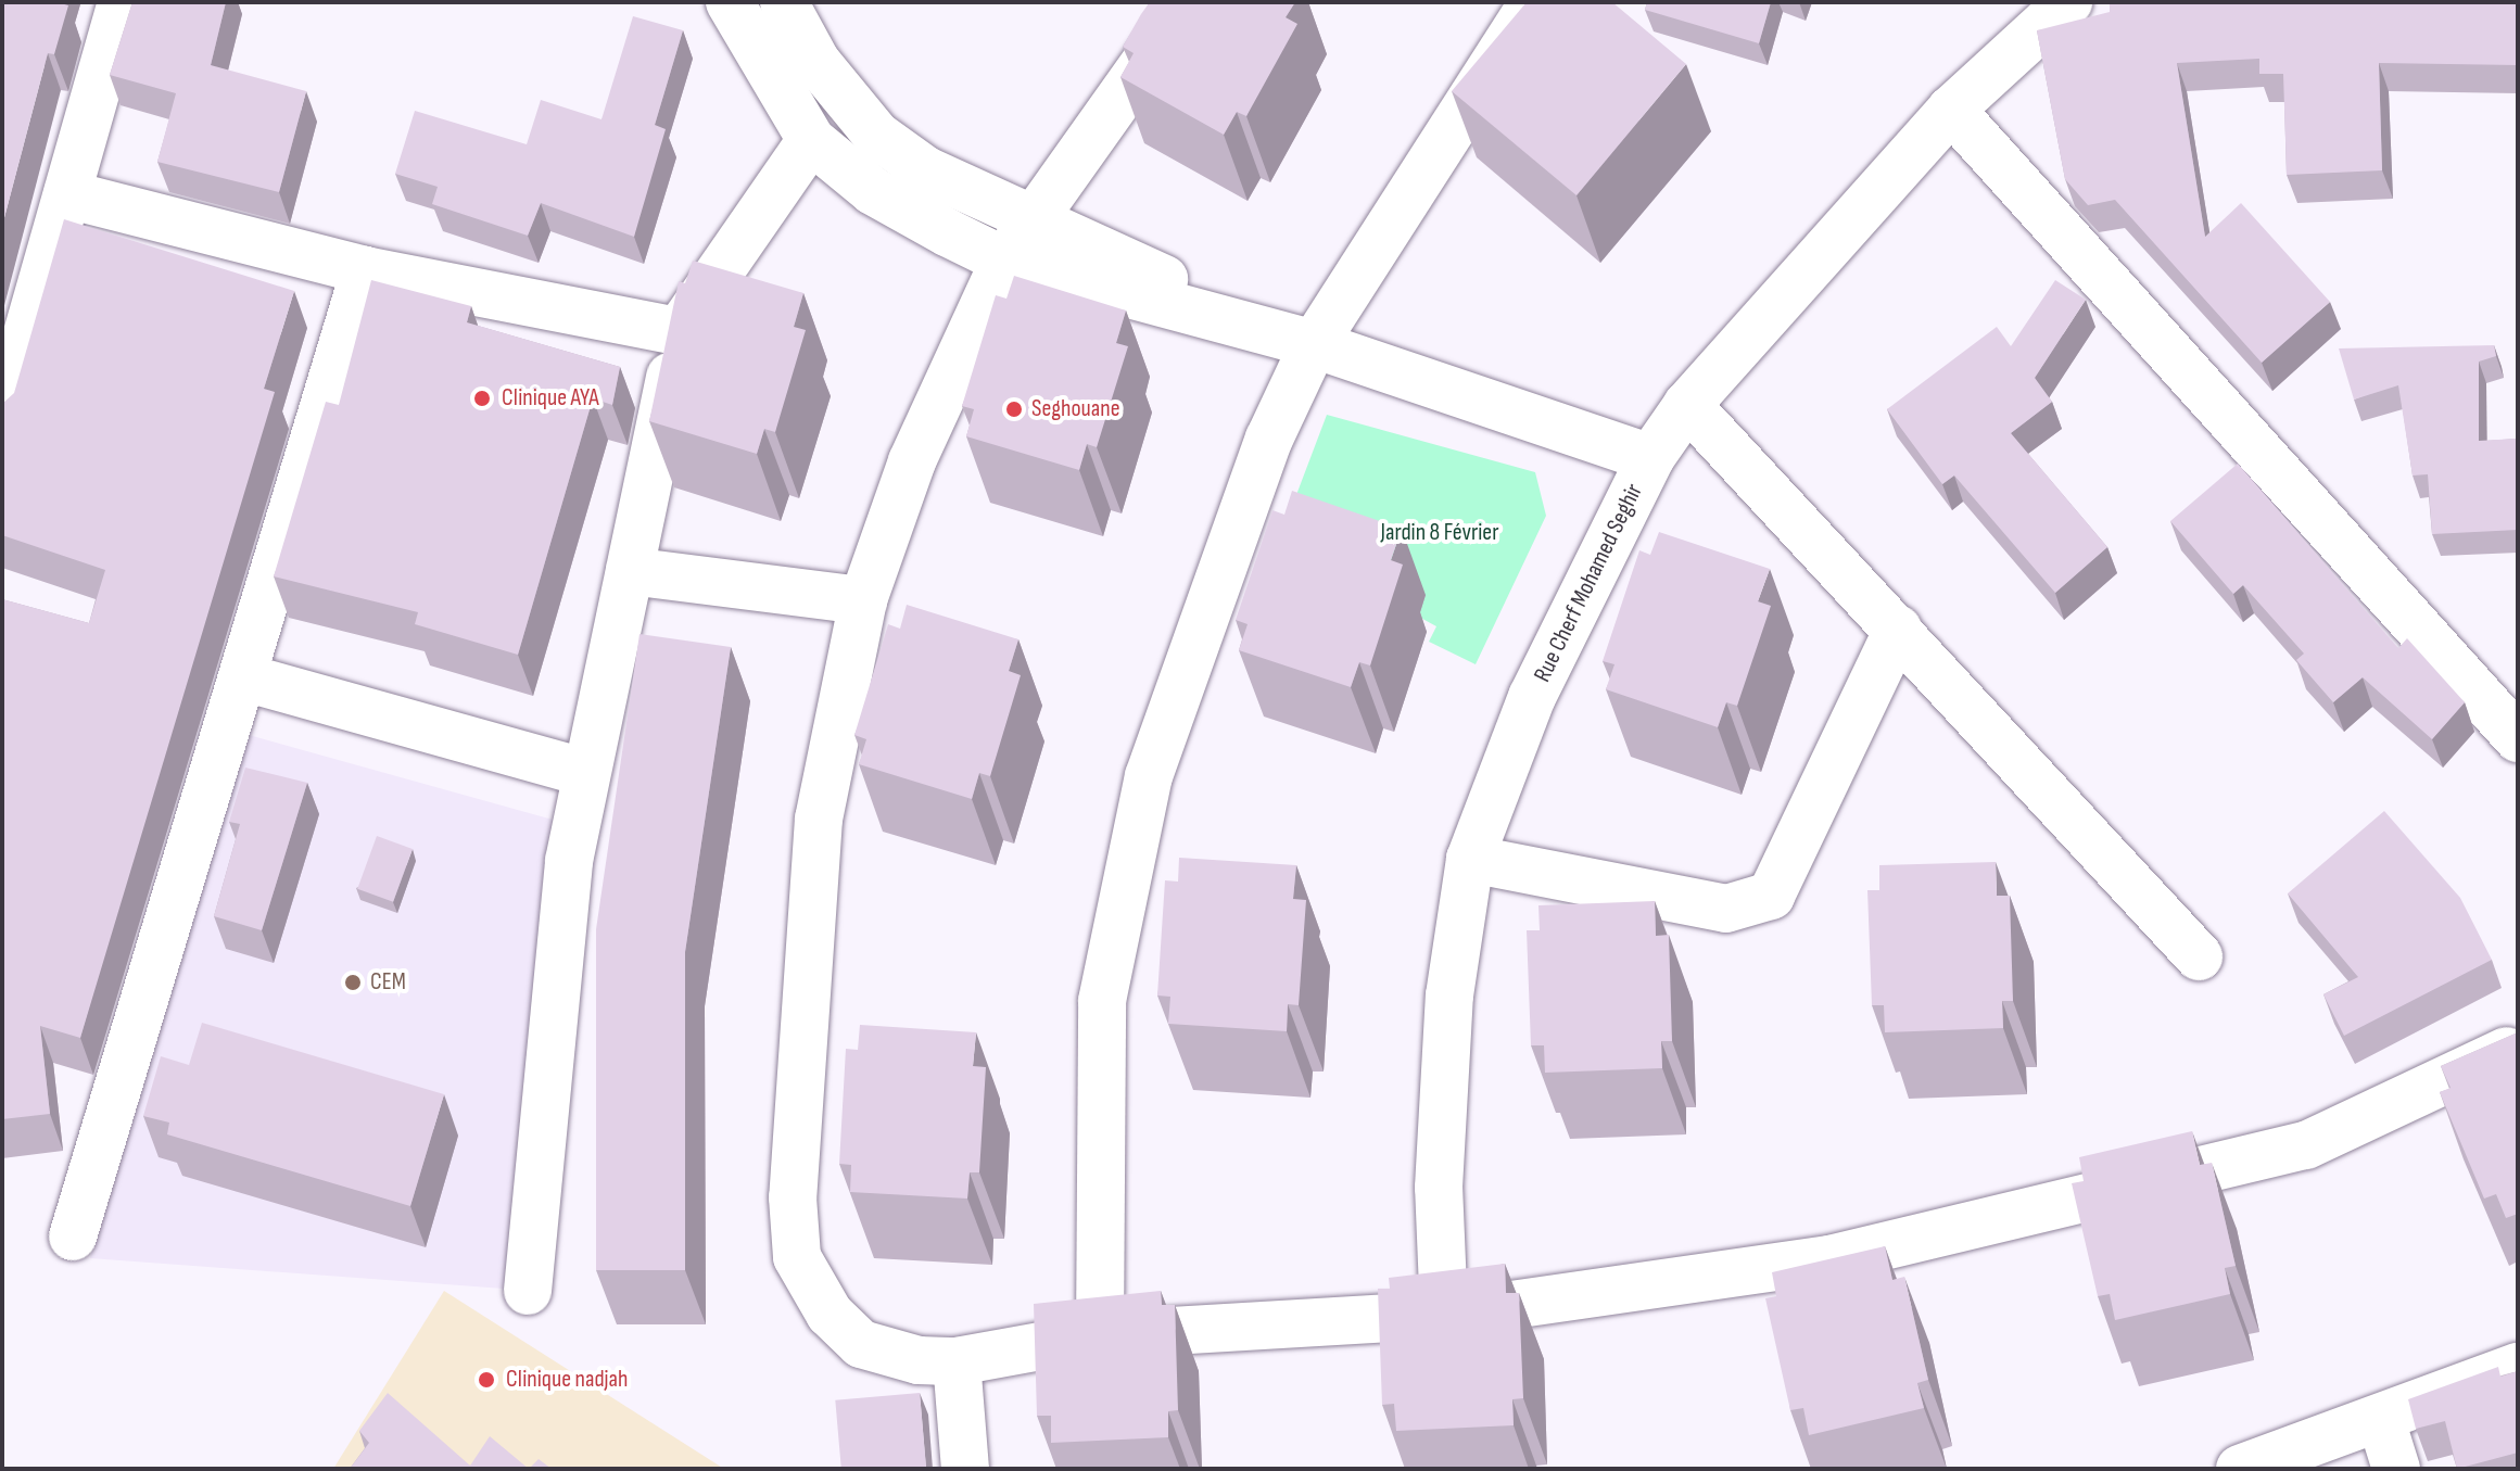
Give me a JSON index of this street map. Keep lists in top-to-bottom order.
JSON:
{
  "streets": {
    "street": ["Rue Cherf Mohamed Seghir"]
  },
  "parks": ["Jardin 8 Février"],
  "places": [
    "Clinique AYA",
    "Seghouane",
    "CEM",
    "Clinique nadjah"
  ]
}
